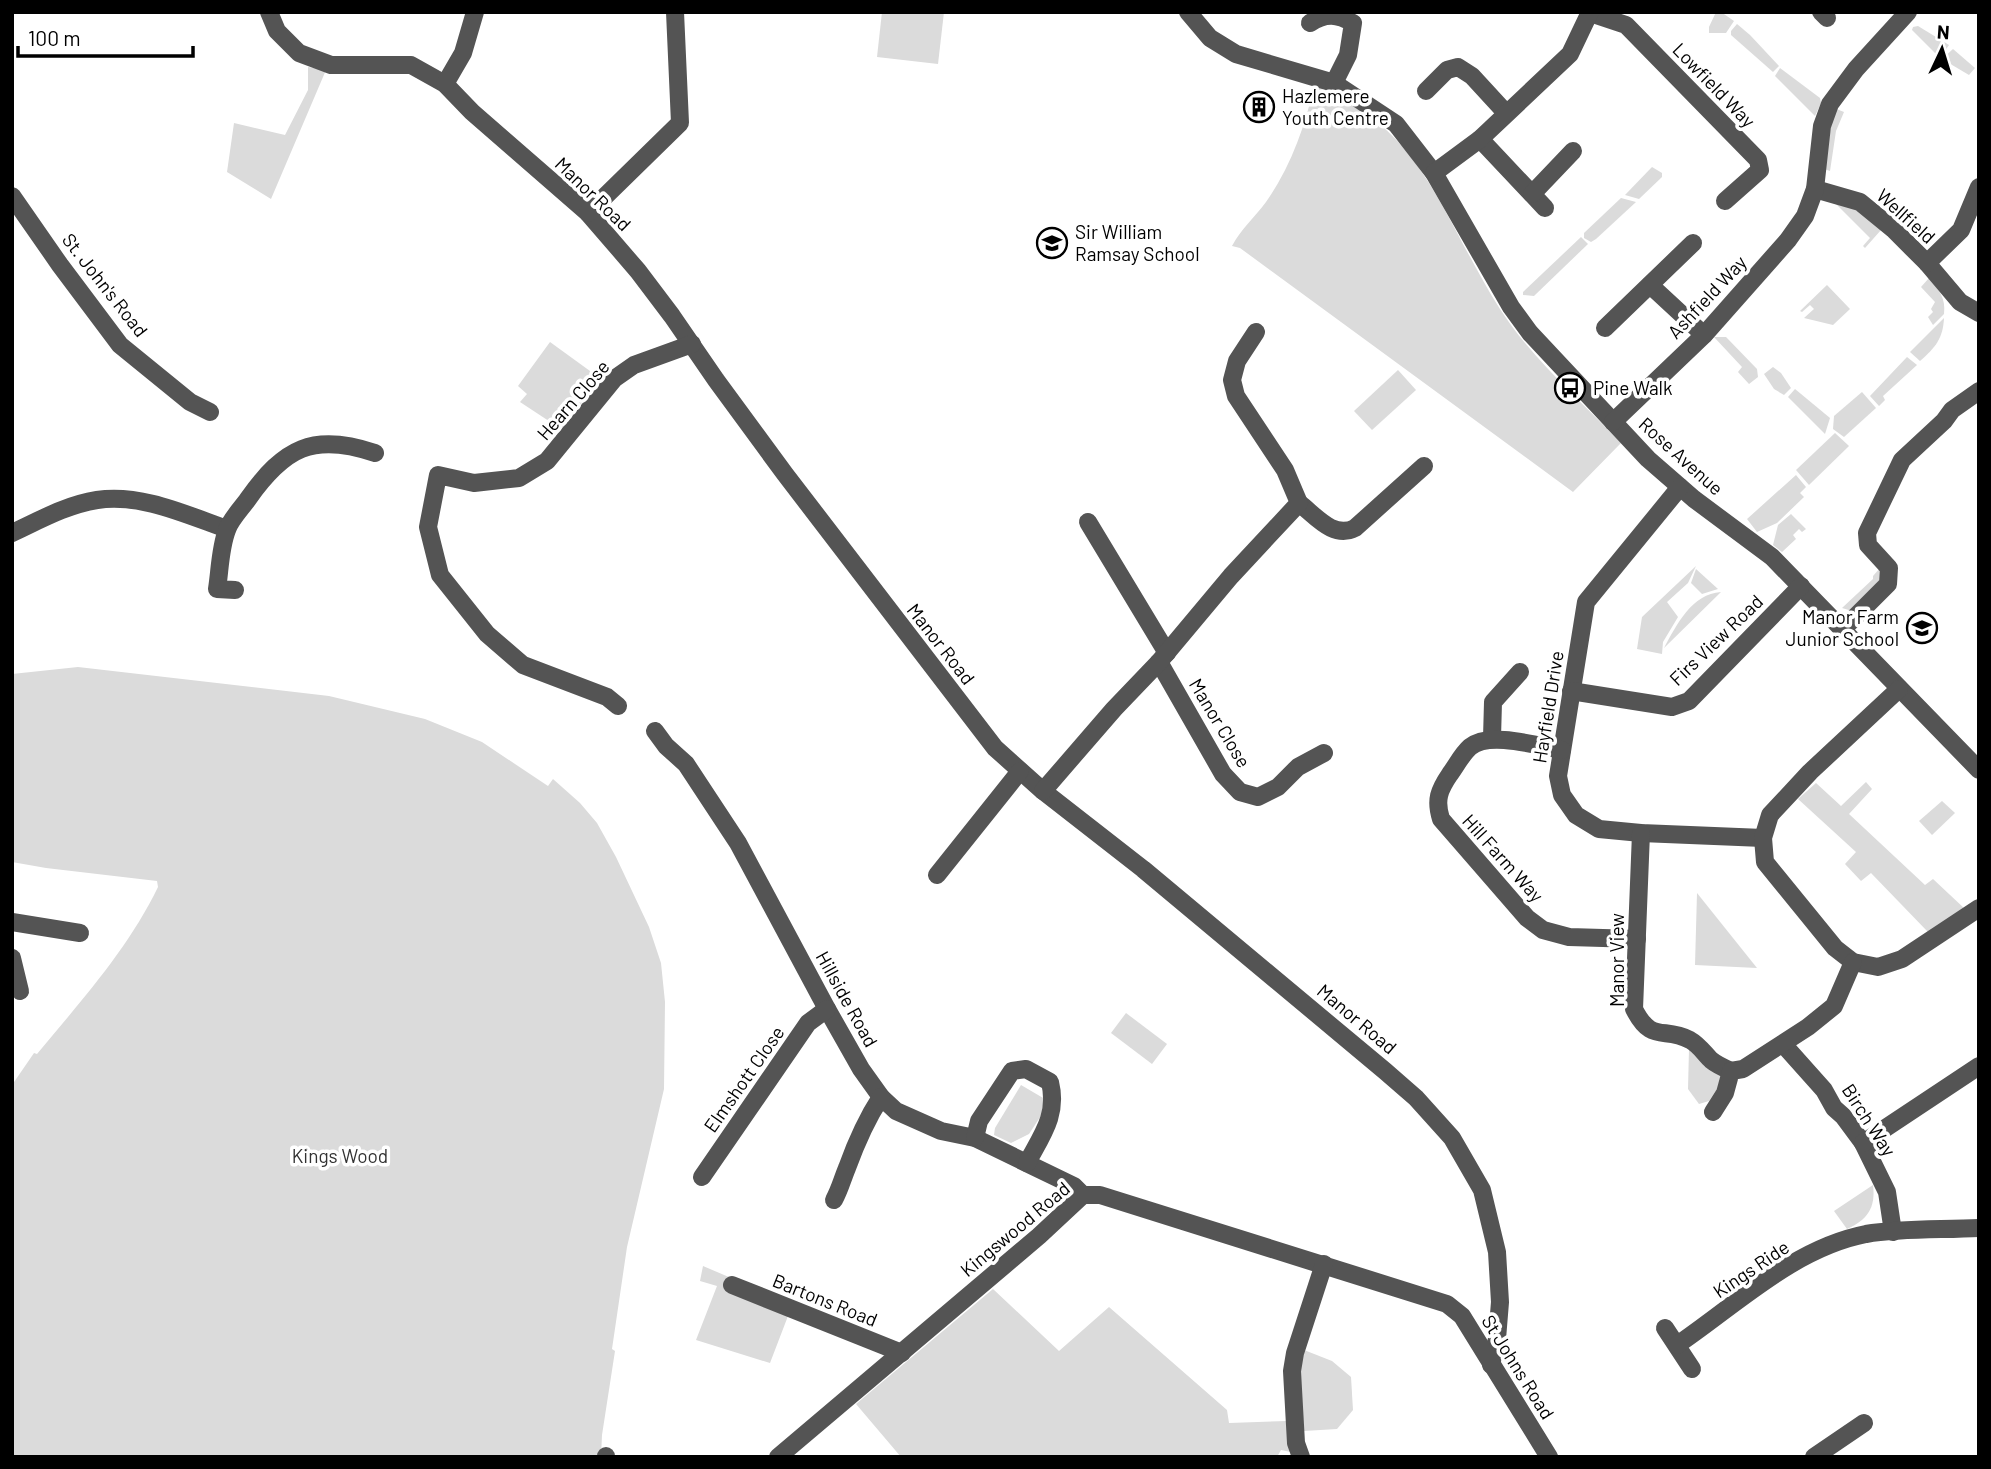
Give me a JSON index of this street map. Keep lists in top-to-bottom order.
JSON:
{
  "streets": {
    "street": [
      "Lowfield Way",
      "Manor Road",
      "Wellfield",
      "St. John's Road",
      "Ashfield Way",
      "Hearn Close",
      "Rose Avenue",
      "Firs View Road",
      "Hayfield Drive",
      "Manor Close",
      "Hill Farm Way",
      "Manor View",
      "Hillside Road",
      "Elmshott Close",
      "Birch Way",
      "Kingswood Road",
      "Kings Ride",
      "Bartons Road",
      "St Johns Road"
    ]
  },
  "crossings": [
    ["Lowfield Way", "Rose Avenue"],
    ["Manor Road", "Hearn Close"],
    ["Manor Road", "St Johns Road"],
    ["Wellfield", "Ashfield Way"],
    ["Ashfield Way", "Rose Avenue"],
    ["Rose Avenue", "Firs View Road"],
    ["Rose Avenue", "Hayfield Drive"],
    ["Firs View Road", "Hayfield Drive"],
    ["Hayfield Drive", "Manor View"],
    ["Hill Farm Way", "Manor View"],
    ["Hillside Road", "Elmshott Close"],
    ["Hillside Road", "Kingswood Road"],
    ["Birch Way", "Kings Ride"],
    ["Kingswood Road", "Bartons Road"],
    ["Kingswood Road", "St Johns Road"]
  ],
  "parks": ["Kings Wood"],
  "places": {
    "building": ["Hazlemere Youth Centre"],
    "school or university": ["Sir William Ramsay School", "Manor Farm Junior School"],
    "bus stop": ["Pine Walk"]
  },
  "scale_bar": "100 m",
  "north": "top"
}
